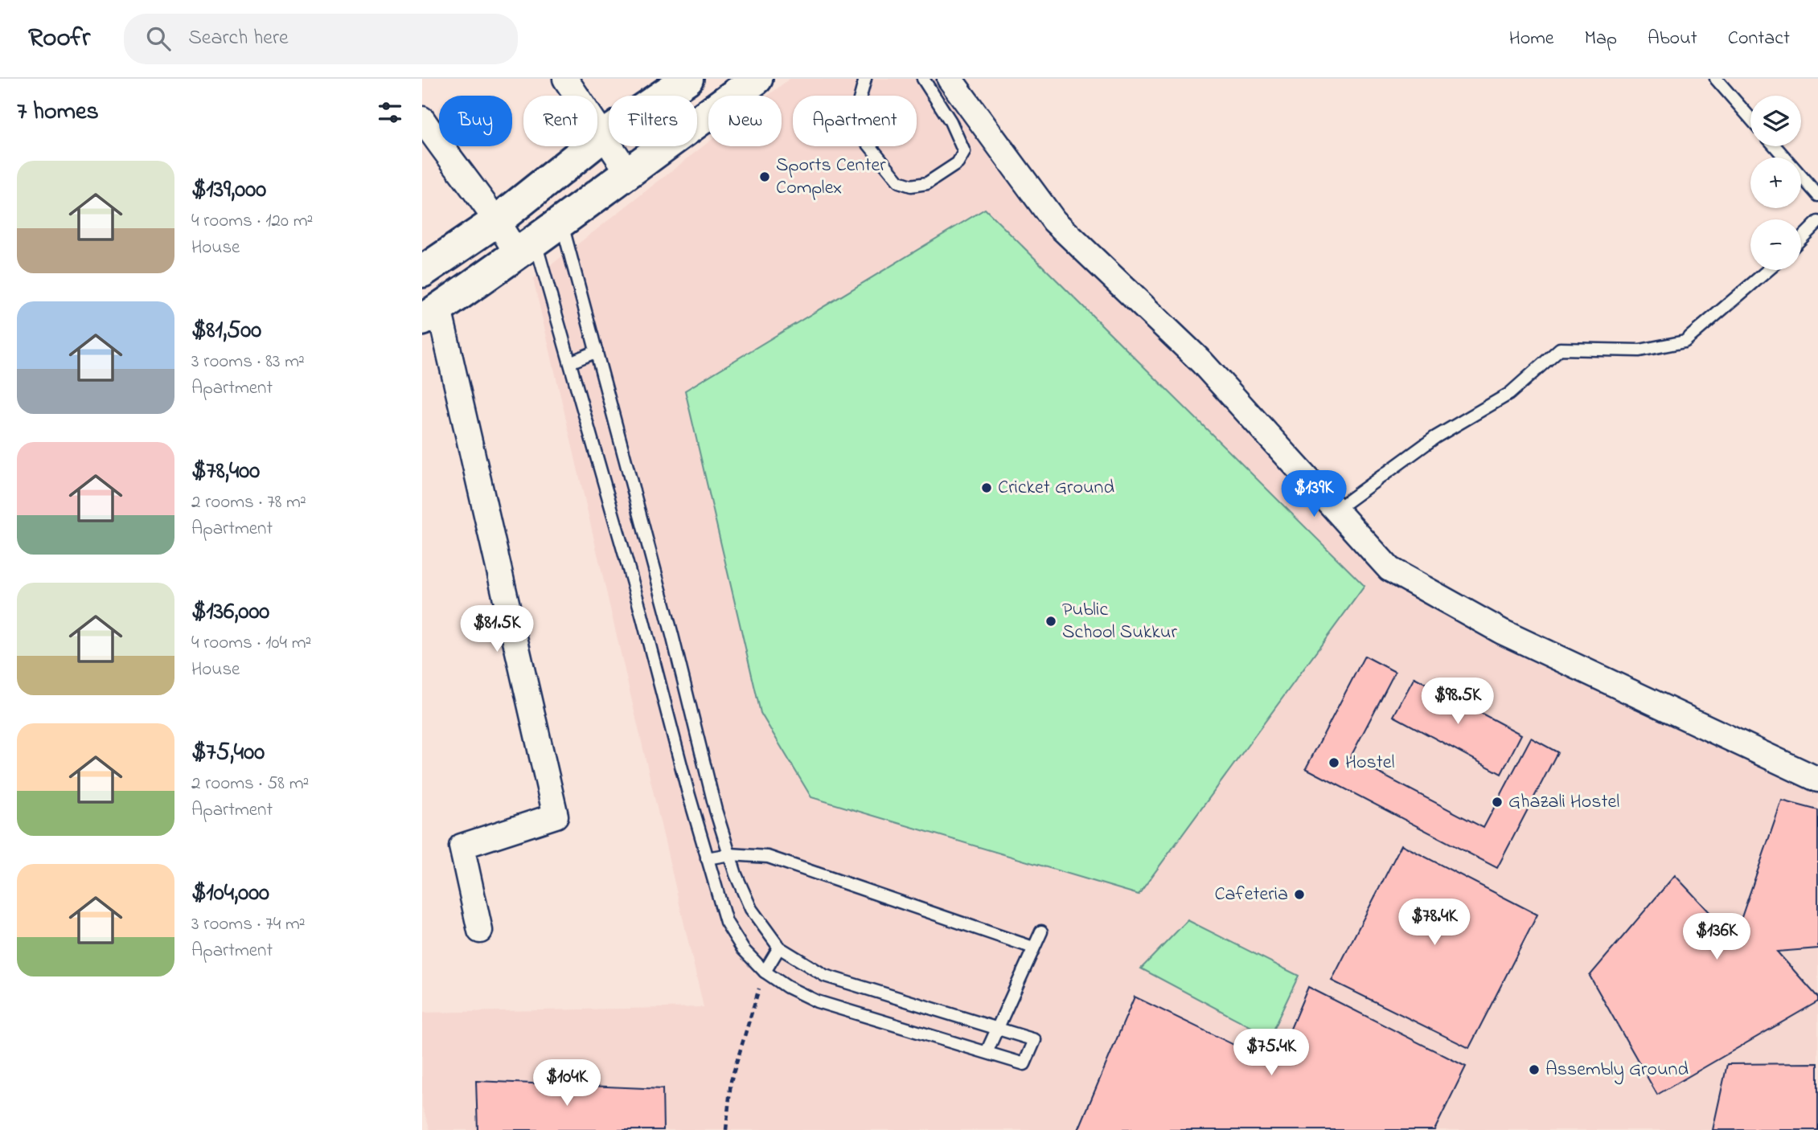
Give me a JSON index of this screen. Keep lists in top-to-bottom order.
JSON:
{
  "places": [
    "Sports Center Complex",
    "Cricket Ground",
    "Public School Sukkur",
    "Hostel",
    "Ghazali Hostel",
    "Cafeteria",
    "Assembly Ground"
  ],
  "page": {
    "header": "Roofr",
    "search": "Search here",
    "nav": [
      "Home",
      "Map",
      "About",
      "Contact"
    ],
    "heading": "7 homes",
    "map_buttons": ["+", "−"],
    "chip": [
      "Buy",
      "Rent",
      "Filters",
      "New",
      "Apartment"
    ],
    "list": [
      {
        "name": "$139,000",
        "note": "4 rooms · 120 m² · House"
      },
      {
        "name": "$81,500",
        "note": "3 rooms · 83 m² · Apartment"
      },
      {
        "name": "$78,400",
        "note": "2 rooms · 78 m² · Apartment"
      },
      {
        "name": "$136,000",
        "note": "4 rooms · 104 m² · House"
      },
      {
        "name": "$75,400",
        "note": "2 rooms · 58 m² · Apartment"
      },
      {
        "name": "$104,000",
        "note": "3 rooms · 74 m² · Apartment"
      }
    ],
    "price": [
      "$139K",
      "$81.5K",
      "$98.5K",
      "$78.4K",
      "$136K",
      "$75.4K",
      "$104K"
    ]
  }
}
